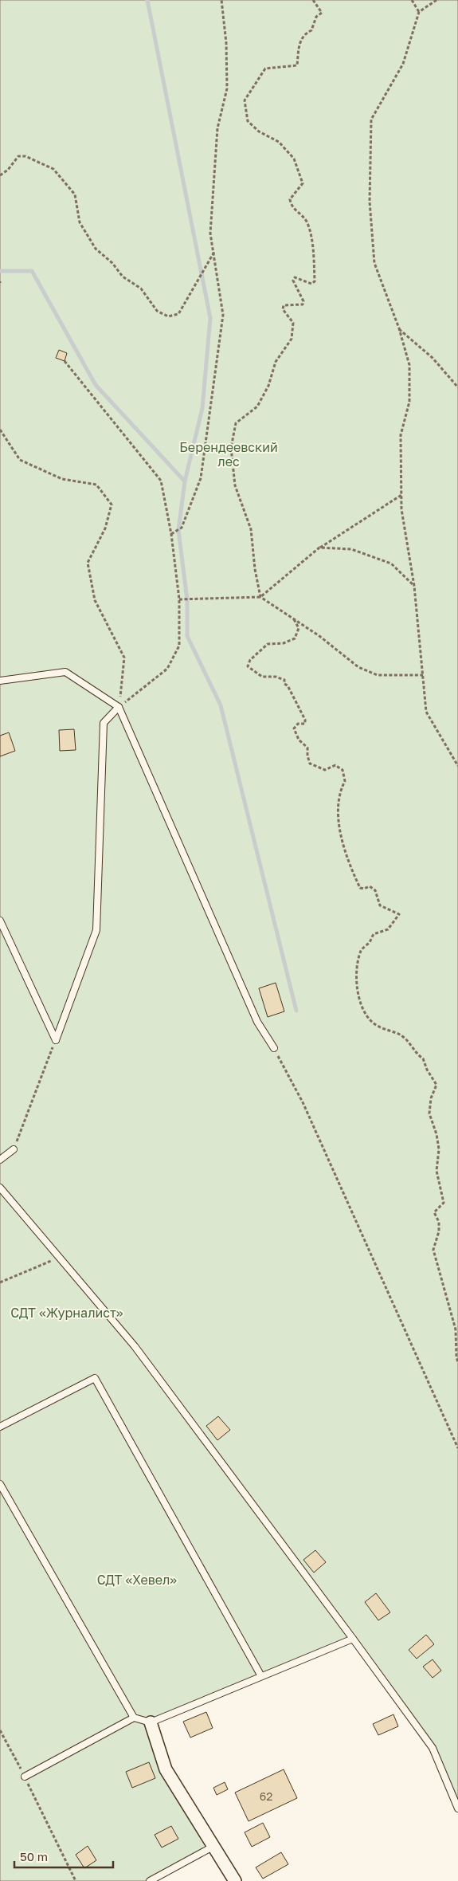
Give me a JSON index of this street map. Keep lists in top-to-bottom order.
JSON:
{
  "parks": ["Берендеевский лес", "СДТ «Журналист»", "СДТ «Хевел»"],
  "house_numbers": ["62"],
  "scale_bar": "50 m"
}
